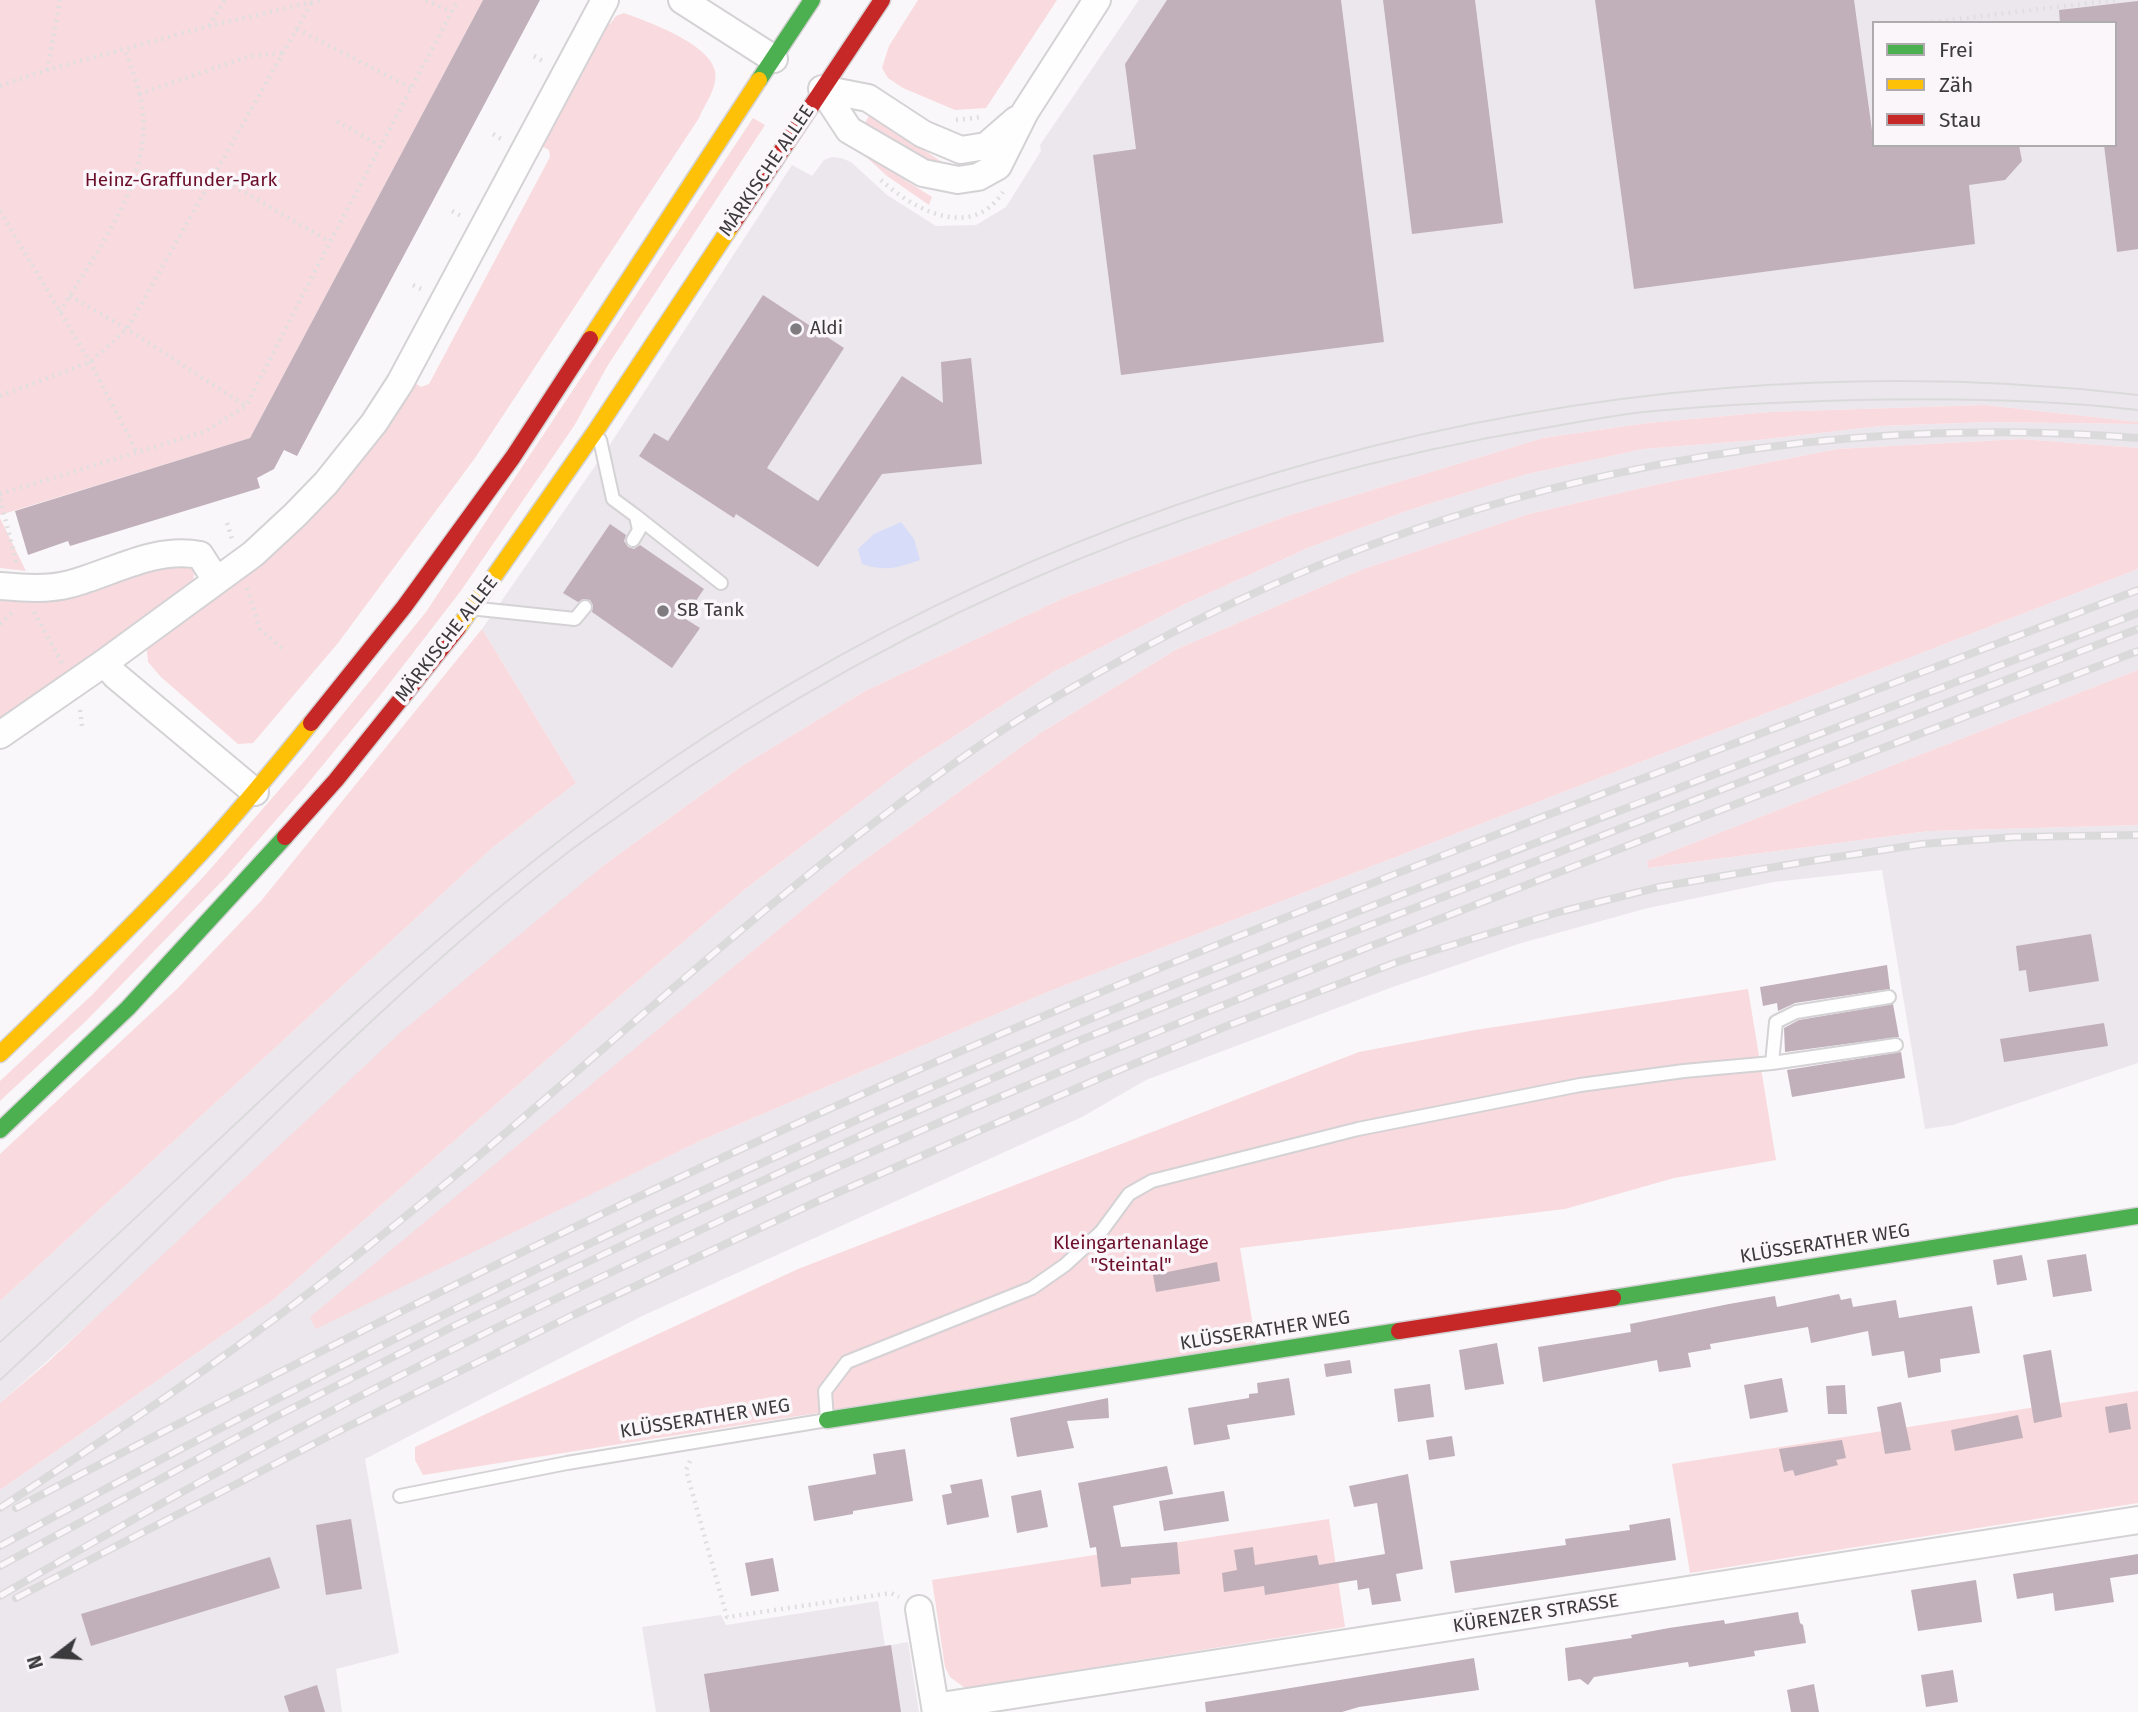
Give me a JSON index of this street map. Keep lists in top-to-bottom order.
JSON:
{
  "streets": {
    "main road": ["MÄRKISCHE ALLEE", "KLÜSSERATHER WEG"],
    "street": ["KÜRENZER STRASSE"]
  },
  "parks": ["Heinz-Graffunder-Park", "Kleingartenanlage \"Steintal\""],
  "places": ["Aldi", "SB Tank"],
  "legend": ["Frei", "Zäh", "Stau"],
  "north": "left"
}
